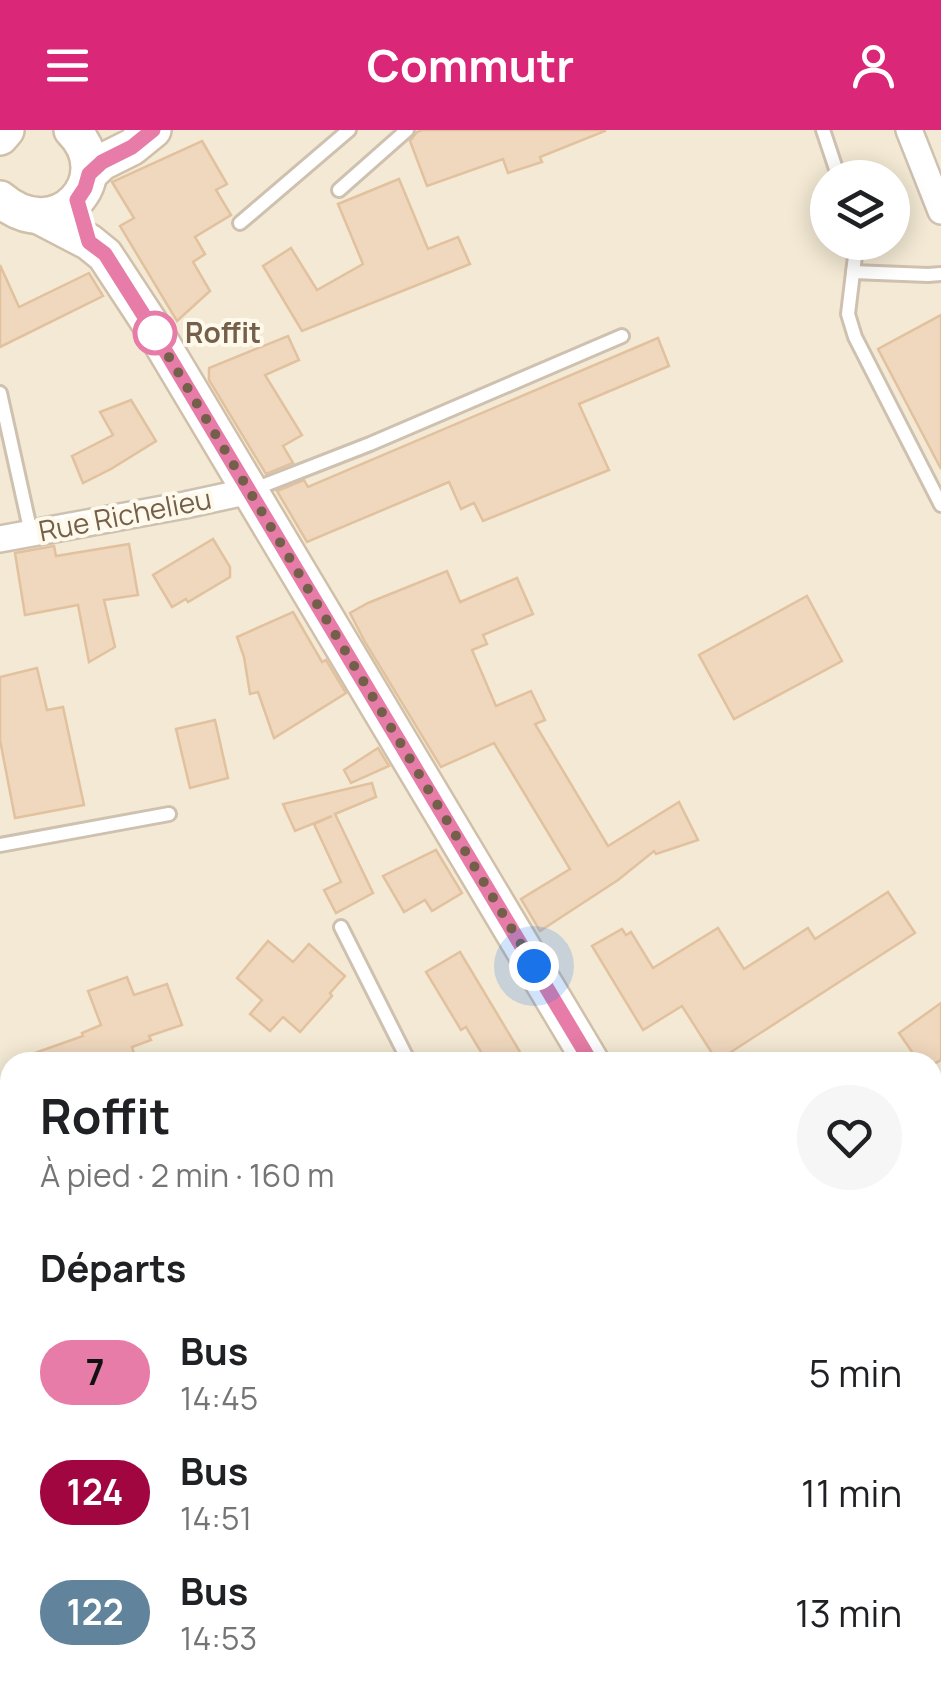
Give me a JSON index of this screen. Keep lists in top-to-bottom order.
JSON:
{
  "streets": {
    "street": ["Rue Richelieu"]
  },
  "places": ["Roffit"],
  "lines": ["bus line 7"],
  "page": {
    "header": "Commutr",
    "heading": [
      ["Roffit", "À pied · 2 min · 160 m"],
      "Départs"
    ],
    "list": [
      {
        "mark": "7",
        "name": "Bus",
        "note": "14:45",
        "value": "5 min"
      },
      {
        "mark": "124",
        "name": "Bus",
        "note": "14:51",
        "value": "11 min"
      },
      {
        "mark": "122",
        "name": "Bus",
        "note": "14:53",
        "value": "13 min"
      }
    ]
  }
}
